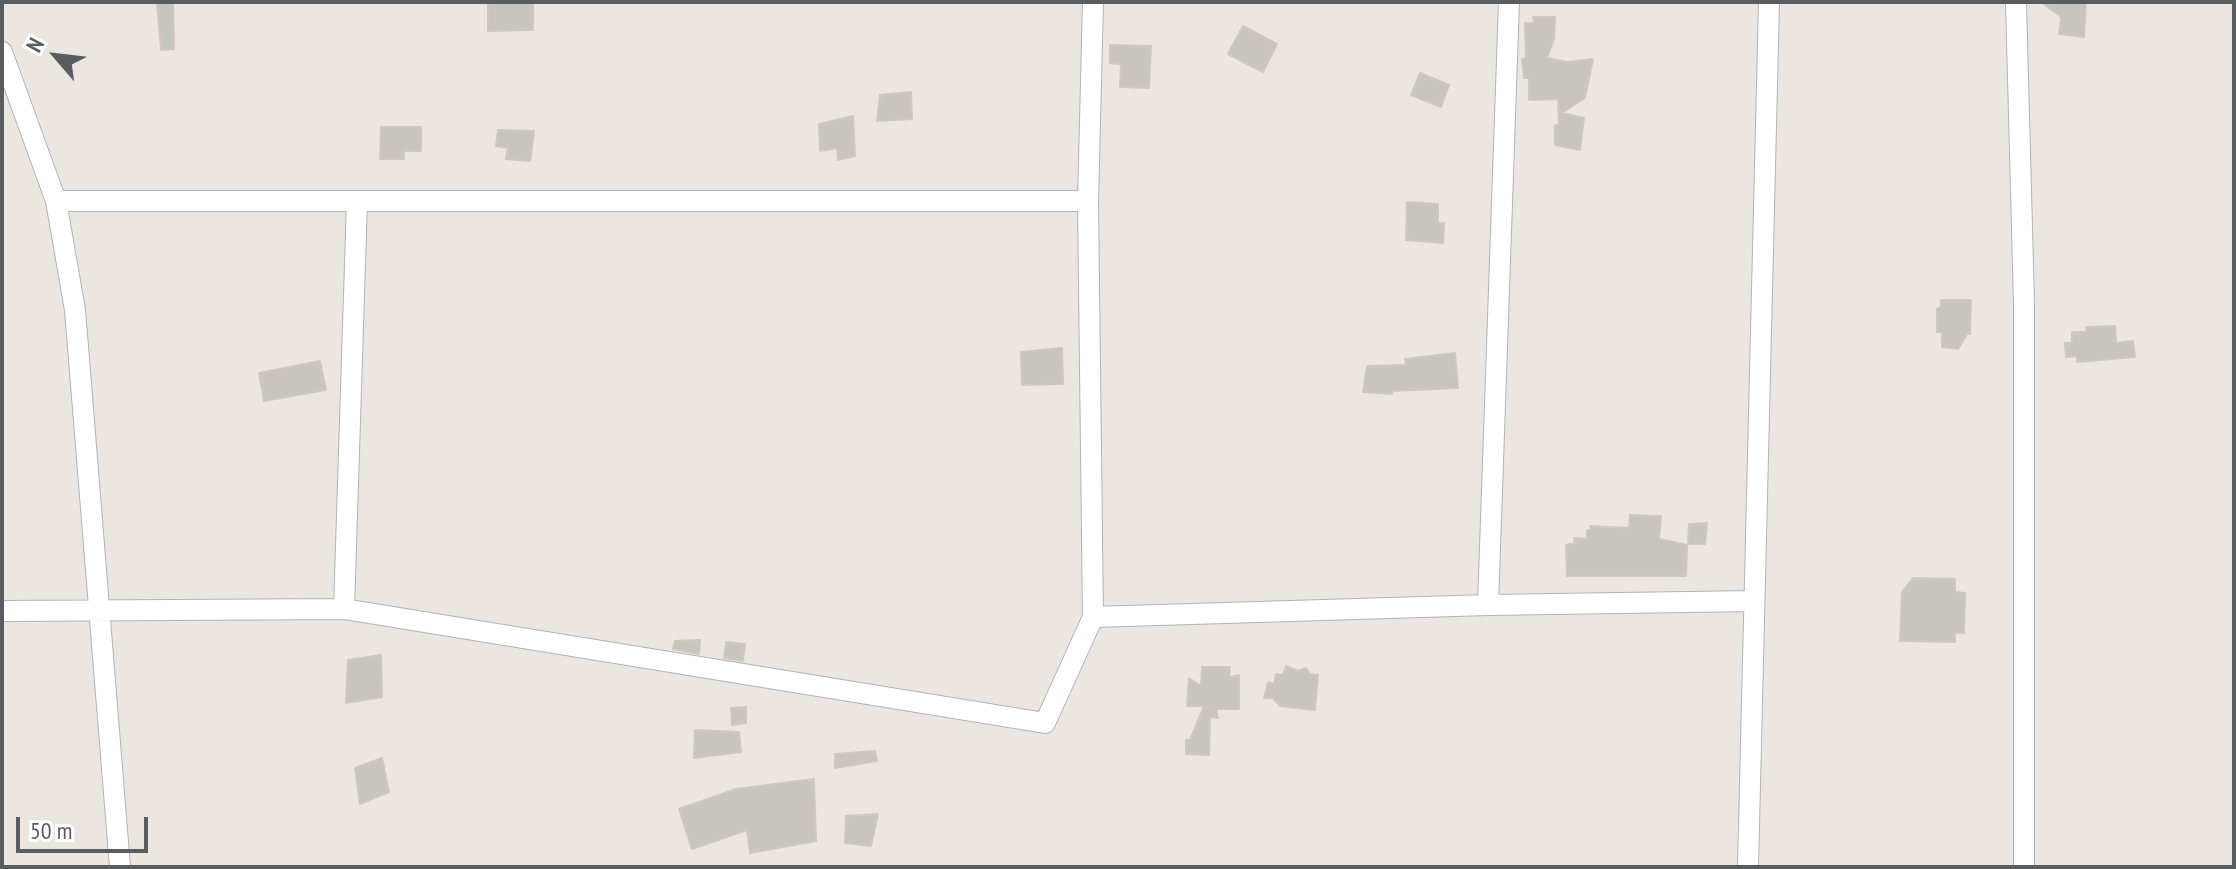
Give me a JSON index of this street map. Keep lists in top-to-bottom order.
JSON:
{
  "scale_bar": "50 m",
  "north": "top left"
}
